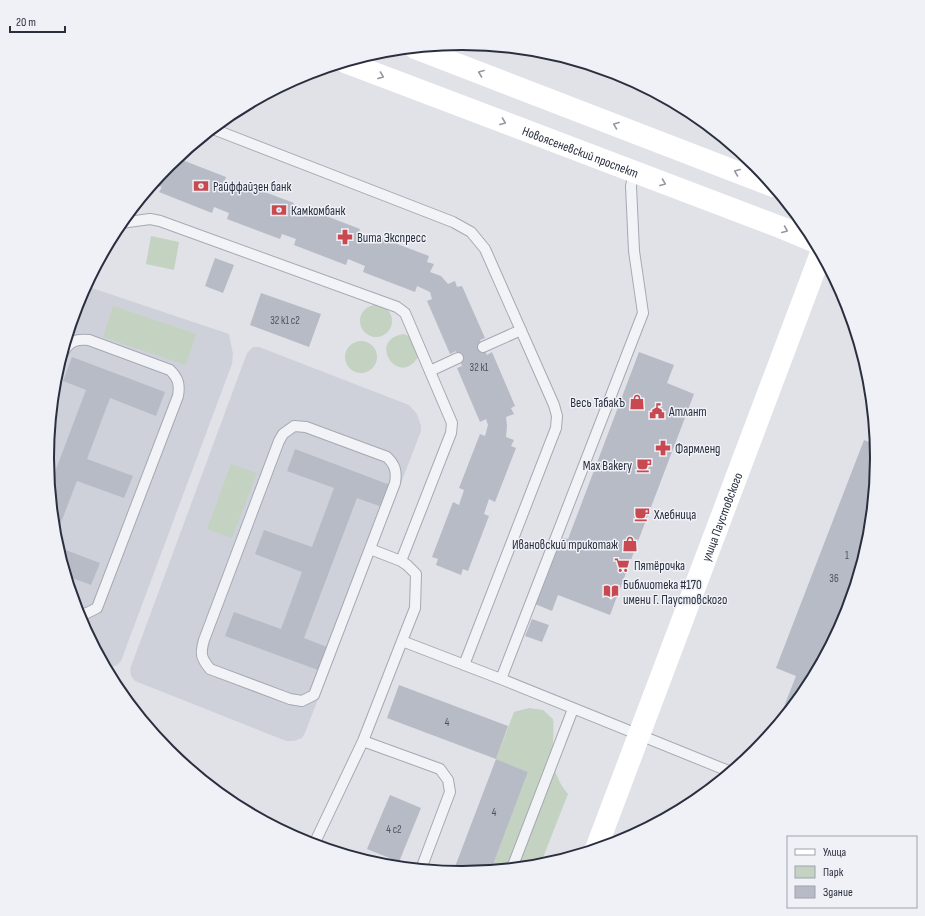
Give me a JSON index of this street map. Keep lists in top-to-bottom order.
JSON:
{
  "streets": {
    "main road": ["Новоясеневский проспект", "улица Паустовского"]
  },
  "places": {
    "bank": ["Райффайзен банк", "Камкомбанк"],
    "pharmacy": ["Вита Экспресс", "Фармленд"],
    "shop": ["Весь ТабакЪ", "Ивановский трикотаж"],
    "public building": ["Атлант"],
    "cafe": ["Max Bakery", "Хлебница"],
    "supermarket": ["Пятёрочка"],
    "library": ["Библиотека #170 имени Г. Паустовского"]
  },
  "house_numbers": [
    "32 к1 с2",
    "32 к1",
    "1",
    "36",
    "4",
    "4",
    "4 с2"
  ],
  "legend": ["Улица", "Парк", "Здание"],
  "scale_bar": "20 m"
}
